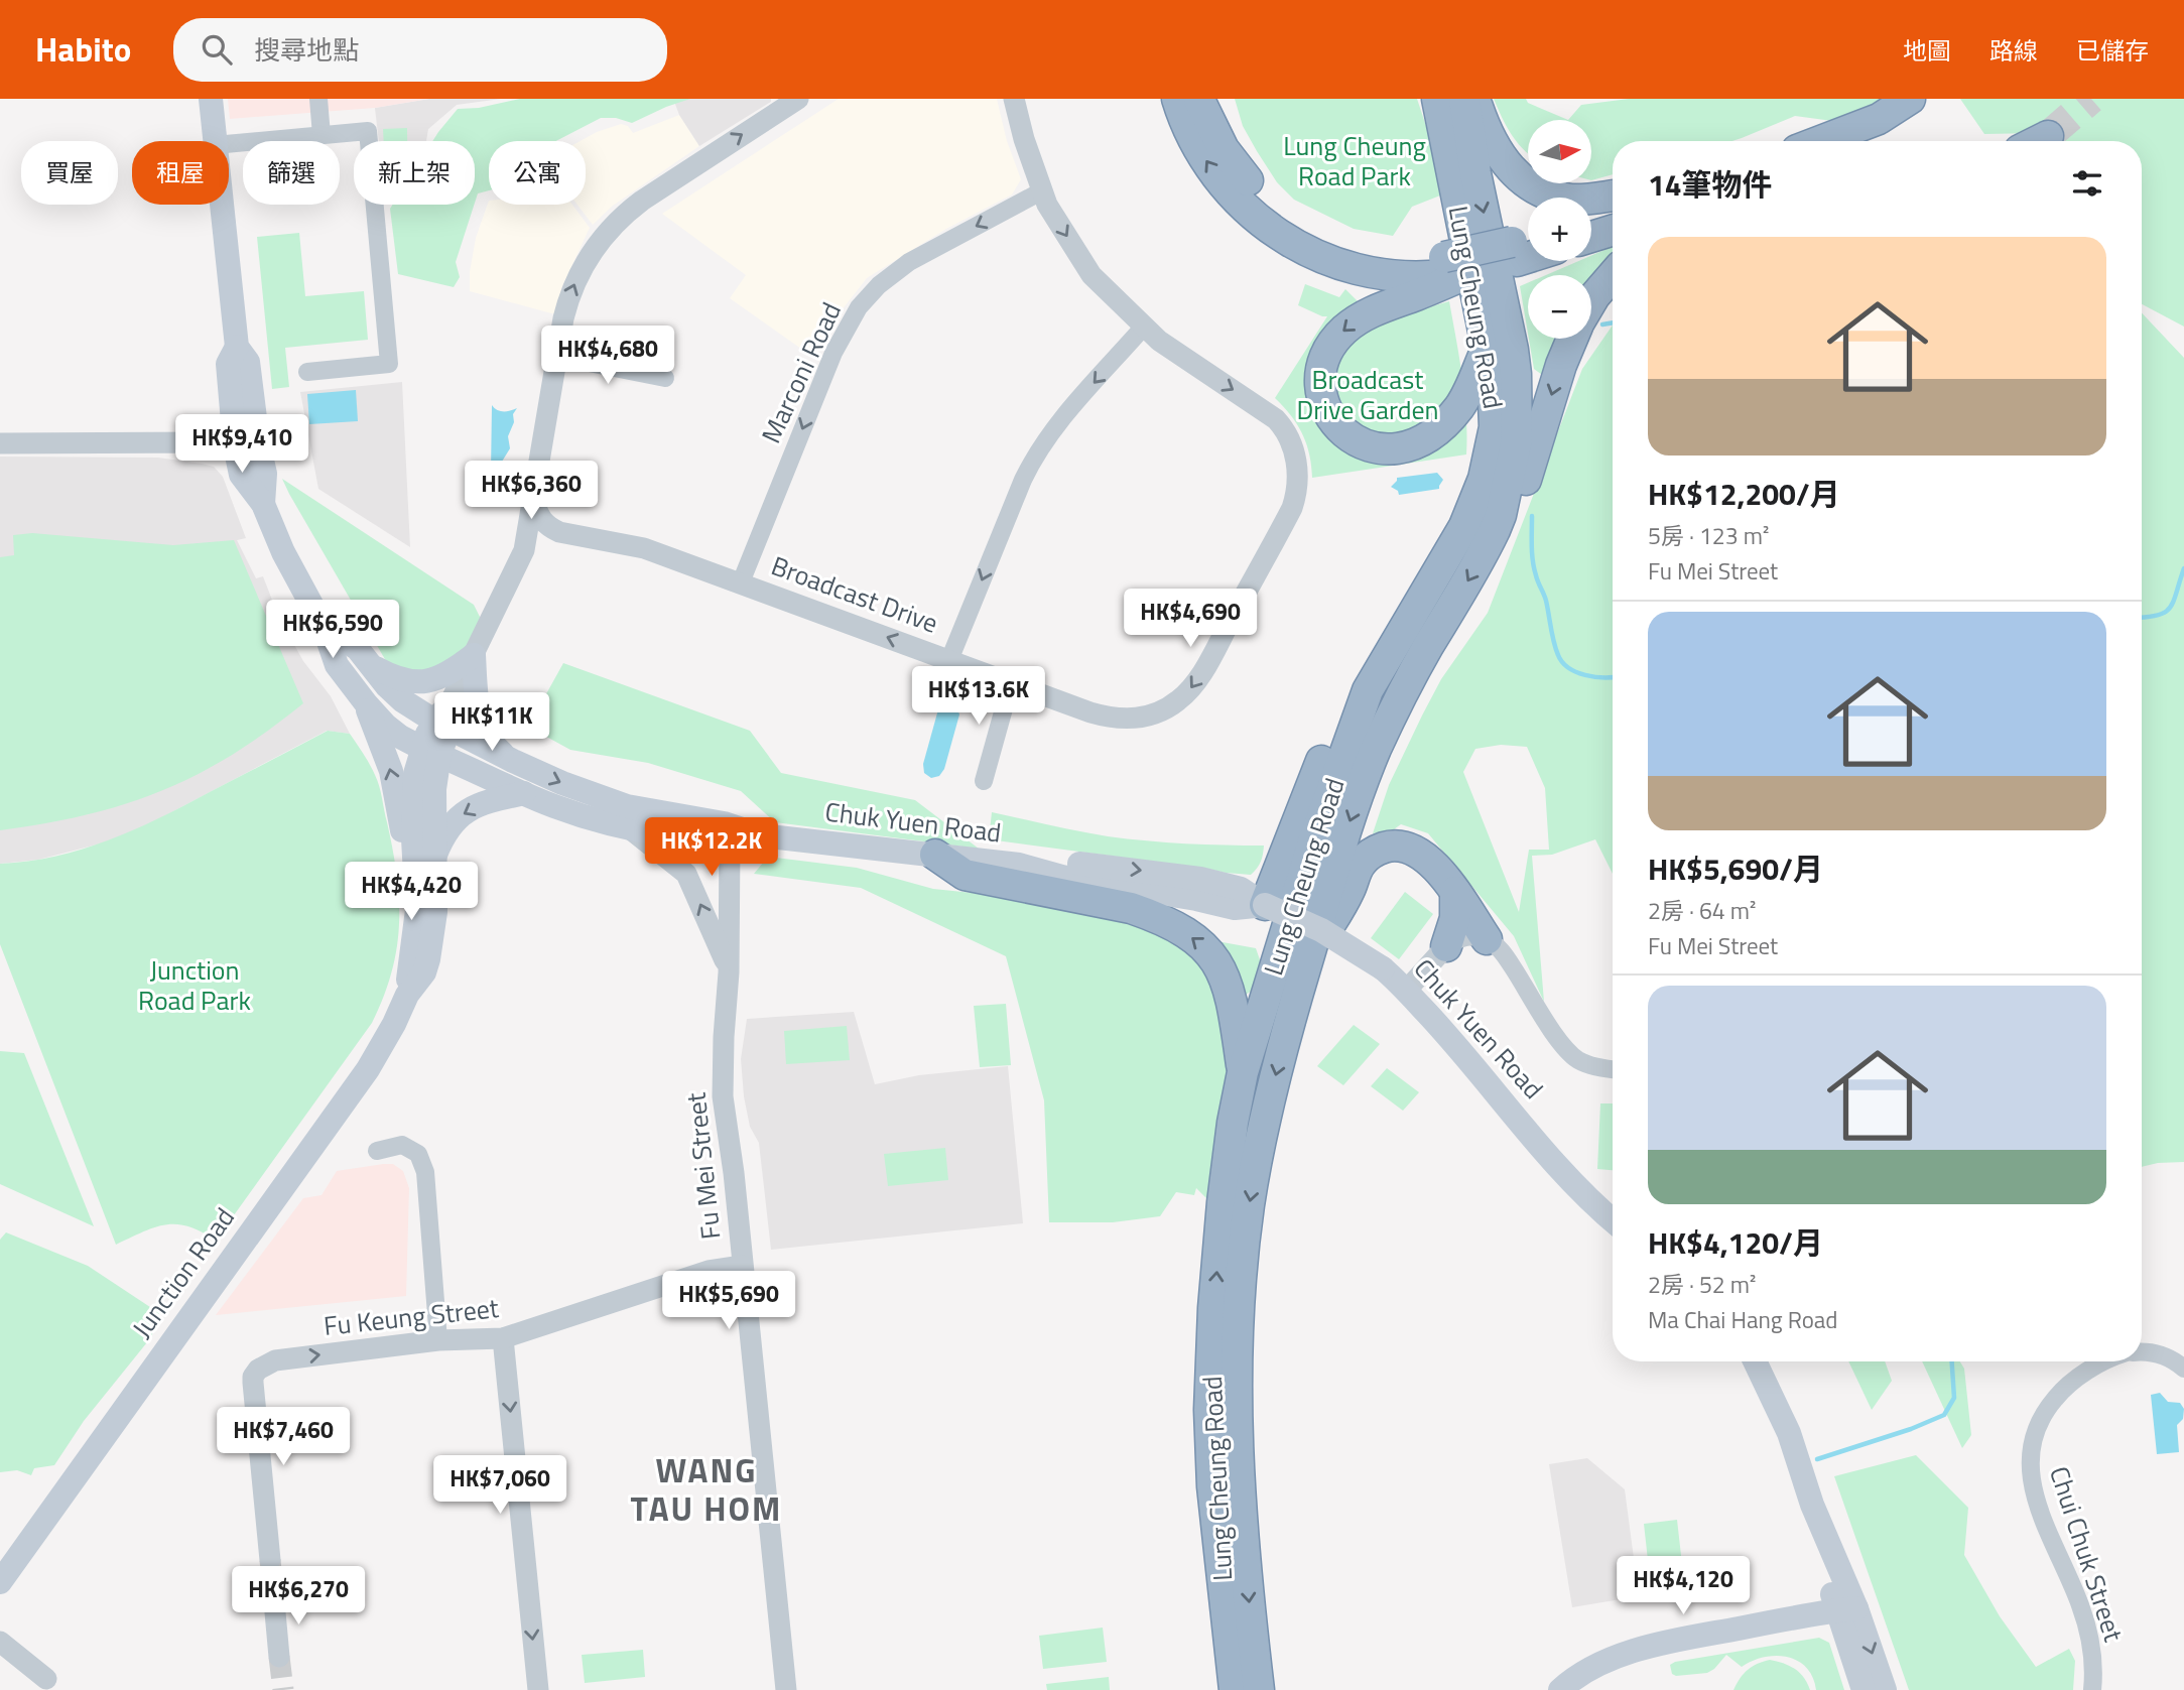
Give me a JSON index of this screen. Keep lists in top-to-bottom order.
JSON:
{
  "streets": {
    "highway": ["Lung Cheung Road"],
    "main road": ["Chuk Yuen Road", "Junction Road"],
    "street": [
      "Marconi Road",
      "Broadcast Drive",
      "Fu Mei Street",
      "Fu Keung Street",
      "Chui Chuk Street"
    ]
  },
  "crossings": [
    ["Marconi Road", "Broadcast Drive"],
    ["Chuk Yuen Road", "Fu Mei Street"],
    ["Chuk Yuen Road", "Junction Road"],
    ["Fu Mei Street", "Fu Keung Street"]
  ],
  "one_way": ["Marconi Road"],
  "districts": ["WANG TAU HOM"],
  "parks": ["Lung Cheung Road Park", "Broadcast Drive Garden", "Junction Road Park"],
  "north": "right",
  "page": {
    "header": "Habito",
    "search": "搜尋地點",
    "nav": ["地圖", "路線", "已儲存"],
    "map_buttons": ["+", "−"],
    "chip": [
      "買屋",
      "租屋",
      "篩選",
      "新上架",
      "公寓"
    ],
    "heading": "14筆物件",
    "list": [
      {
        "name": "HK$12,200/月",
        "note": "5房 · 123 m² · Fu Mei Street"
      },
      {
        "name": "HK$5,690/月",
        "note": "2房 · 64 m² · Fu Mei Street"
      },
      {
        "name": "HK$4,120/月",
        "note": "2房 · 52 m² · Ma Chai Hang Road"
      }
    ],
    "price": [
      "HK$4,680",
      "HK$9,410",
      "HK$6,360",
      "HK$4,690",
      "HK$6,590",
      "HK$13.6K",
      "HK$11K",
      "HK$12.2K",
      "HK$4,420",
      "HK$5,690",
      "HK$7,460",
      "HK$7,060",
      "HK$4,120",
      "HK$6,270"
    ]
  }
}
